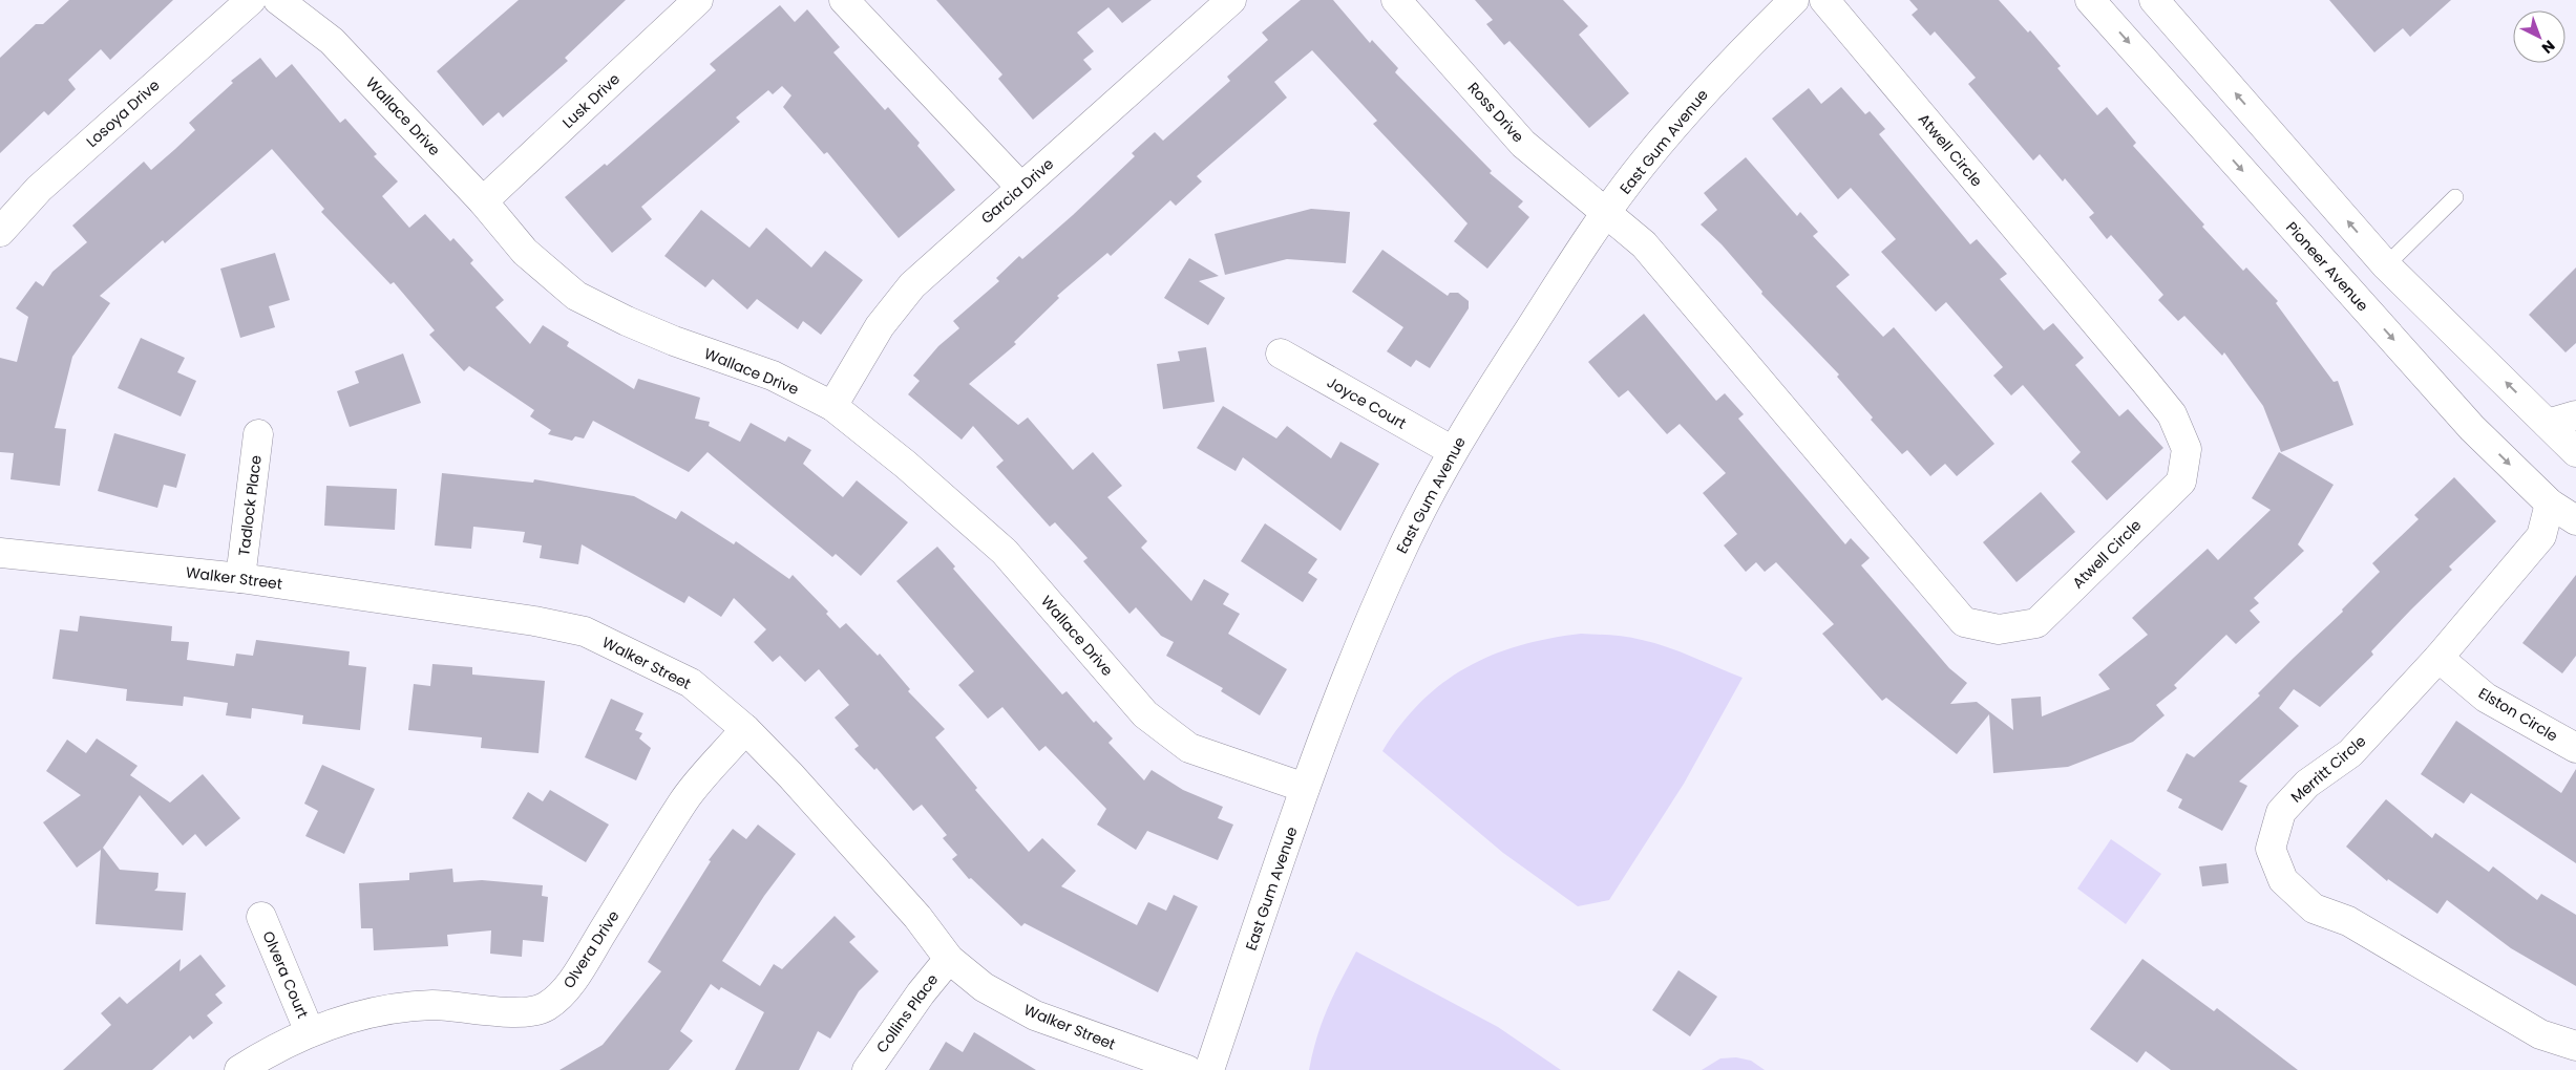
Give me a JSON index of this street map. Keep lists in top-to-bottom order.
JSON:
{
  "streets": {
    "street": [
      "Lusk Drive",
      "Ross Drive",
      "Losoya Drive",
      "Wallace Drive",
      "East Gum Avenue",
      "Atwell Circle",
      "Garcia Drive",
      "Pioneer Avenue",
      "Joyce Court",
      "Tadlock Place",
      "Walker Street",
      "Elston Circle",
      "Merritt Circle",
      "Olvera Drive",
      "Olvera Court",
      "Collins Place"
    ]
  },
  "crossings": [
    ["Lusk Drive", "Wallace Drive"],
    ["Ross Drive", "East Gum Avenue"],
    ["Ross Drive", "Atwell Circle"],
    ["Wallace Drive", "East Gum Avenue"],
    ["Wallace Drive", "Garcia Drive"],
    ["East Gum Avenue", "Atwell Circle"],
    ["East Gum Avenue", "Joyce Court"],
    ["Pioneer Avenue", "Merritt Circle"],
    ["Tadlock Place", "Walker Street"],
    ["Walker Street", "Olvera Drive"],
    ["Walker Street", "Collins Place"],
    ["Elston Circle", "Merritt Circle"],
    ["Olvera Drive", "Olvera Court"]
  ],
  "north": "bottom right"
}
